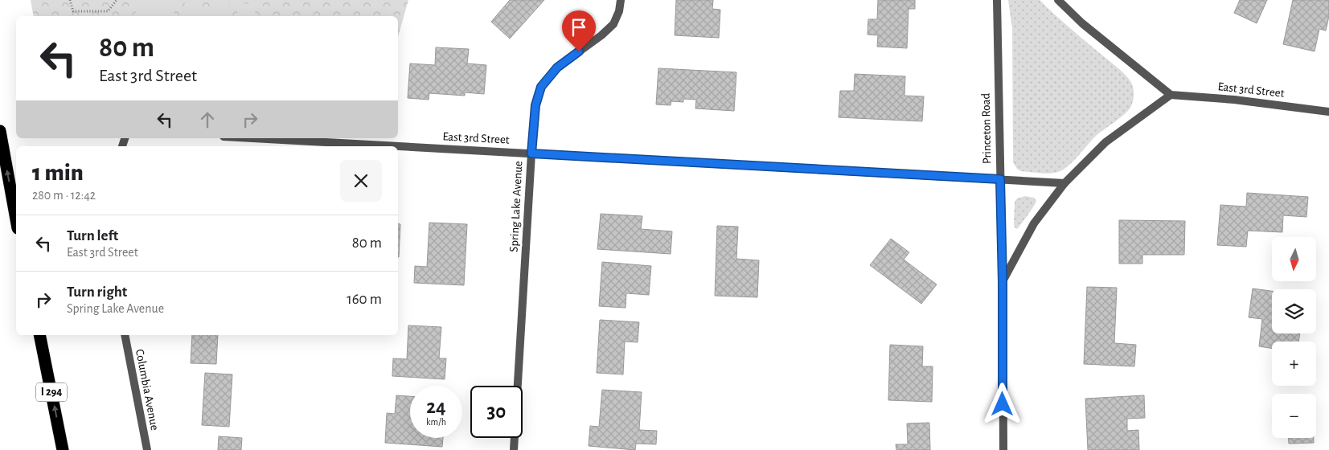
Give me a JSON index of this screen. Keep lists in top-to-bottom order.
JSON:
{
  "streets": {
    "highway": ["I 294"],
    "street": [
      "East 3rd Street",
      "Princeton Road",
      "Spring Lake Avenue",
      "Columbia Avenue"
    ]
  },
  "crossings": [
    ["East 3rd Street", "Princeton Road"],
    ["East 3rd Street", "Spring Lake Avenue"]
  ],
  "north": "bottom",
  "page": {
    "turn": ["80 m", "East 3rd Street"],
    "heading": ["1 min", "280 m · 12:42"],
    "list": [
      {
        "name": "Turn left",
        "note": "East 3rd Street",
        "value": "80 m"
      },
      {
        "name": "Turn right",
        "note": "Spring Lake Avenue",
        "value": "160 m"
      }
    ],
    "map_buttons": ["+", "−"],
    "speed": "24 km/h",
    "limit": "30"
  }
}
